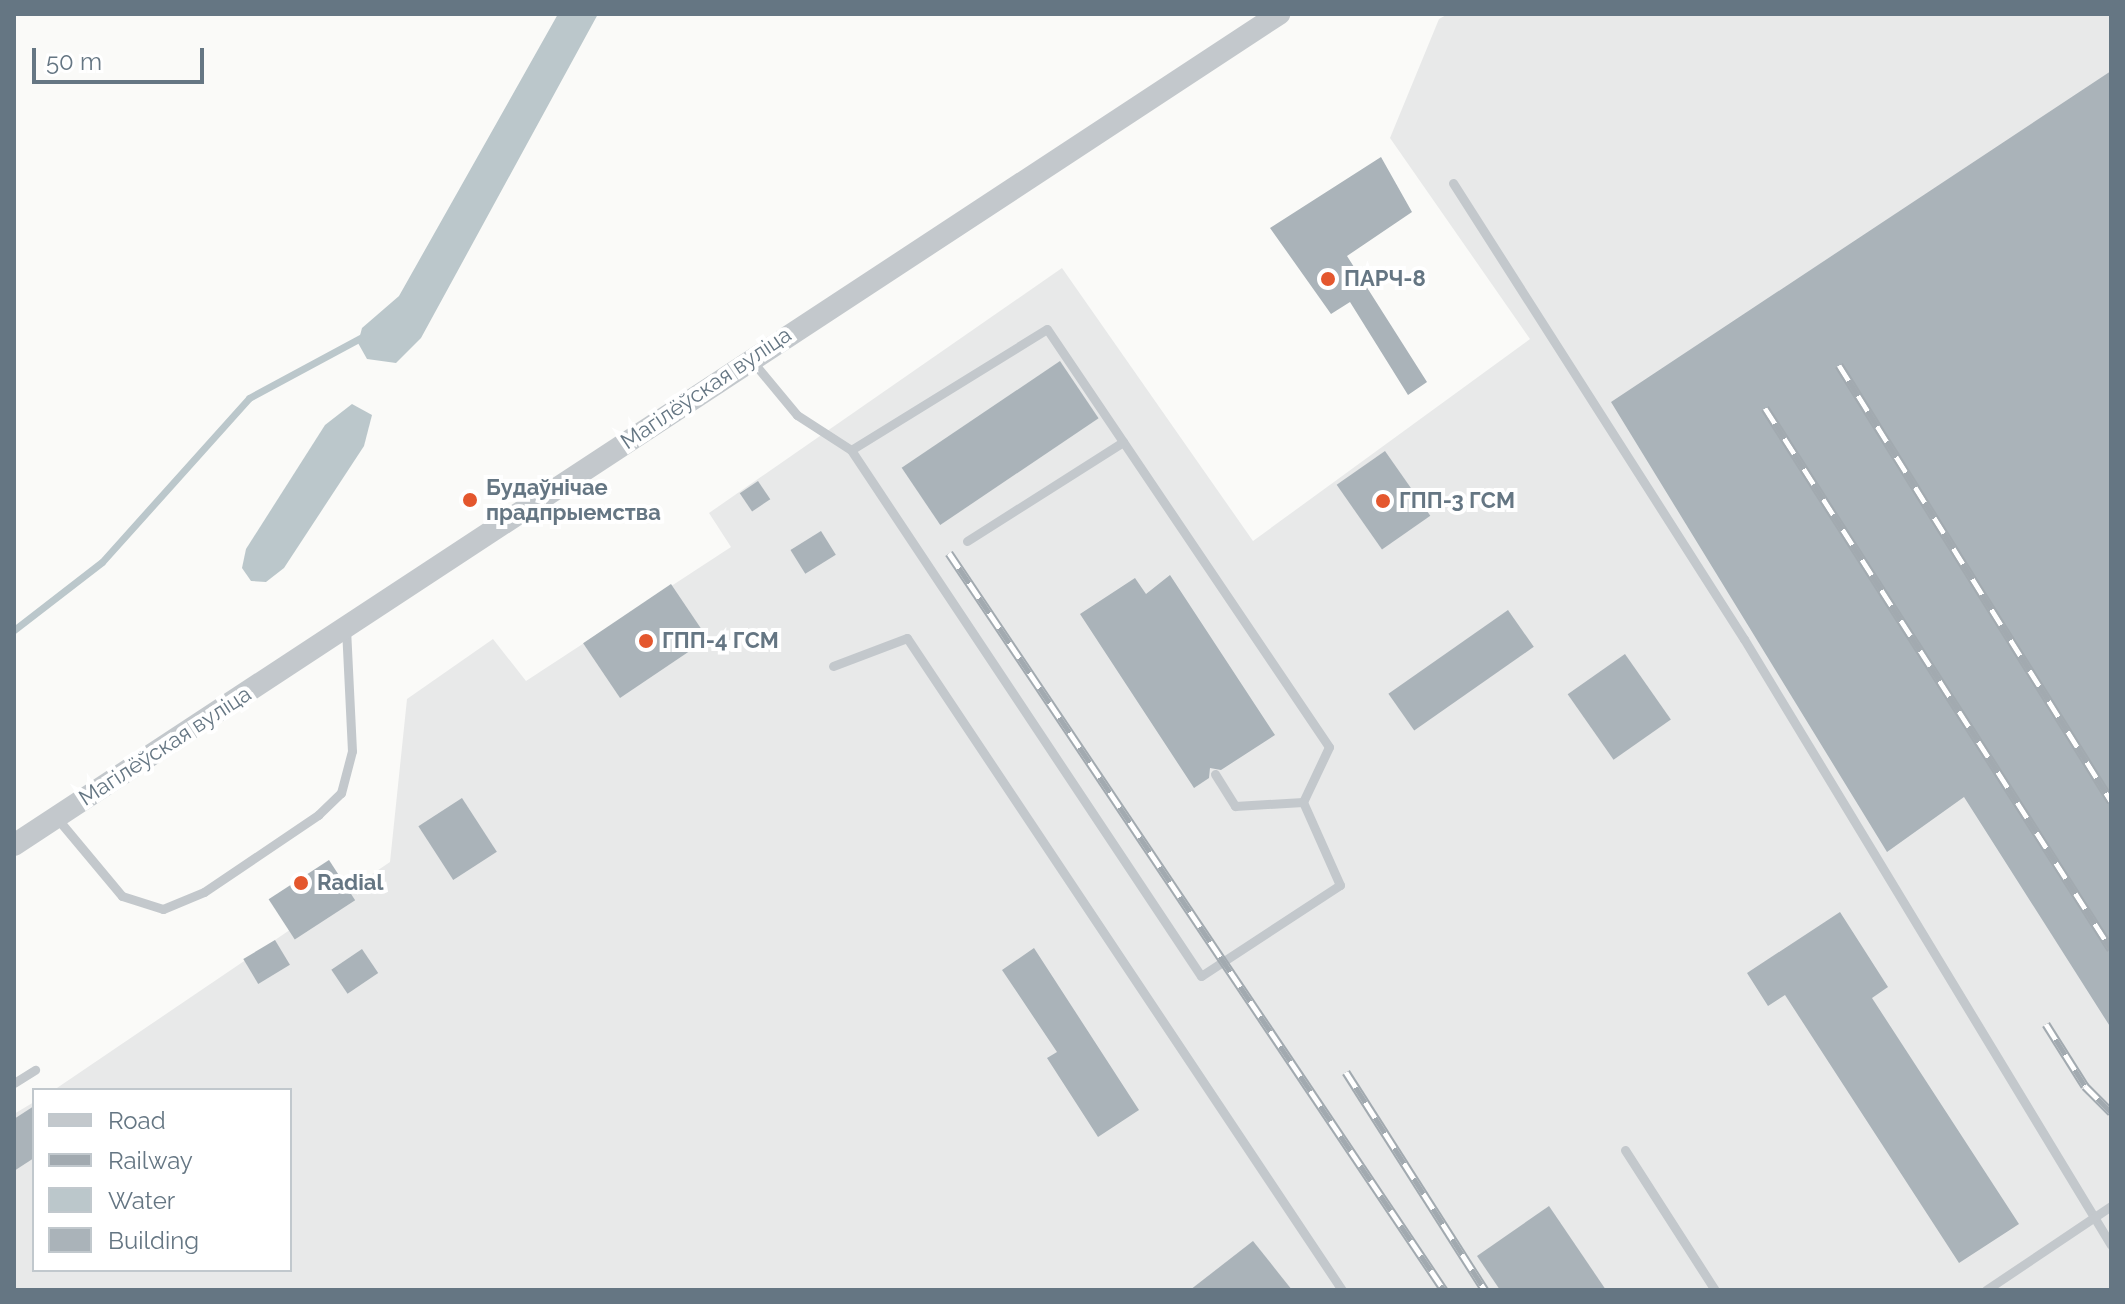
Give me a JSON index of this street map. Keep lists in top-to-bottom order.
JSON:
{
  "streets": {
    "street": ["Магілёўская вуліца"]
  },
  "places": [
    "ПАРЧ-8",
    "Будаўнічае прадпрыемства",
    "ГПП-3 ГСМ",
    "ГПП-4 ГСМ",
    "Radial"
  ],
  "legend": [
    "Road",
    "Railway",
    "Water",
    "Building"
  ],
  "scale_bar": "50 m"
}
